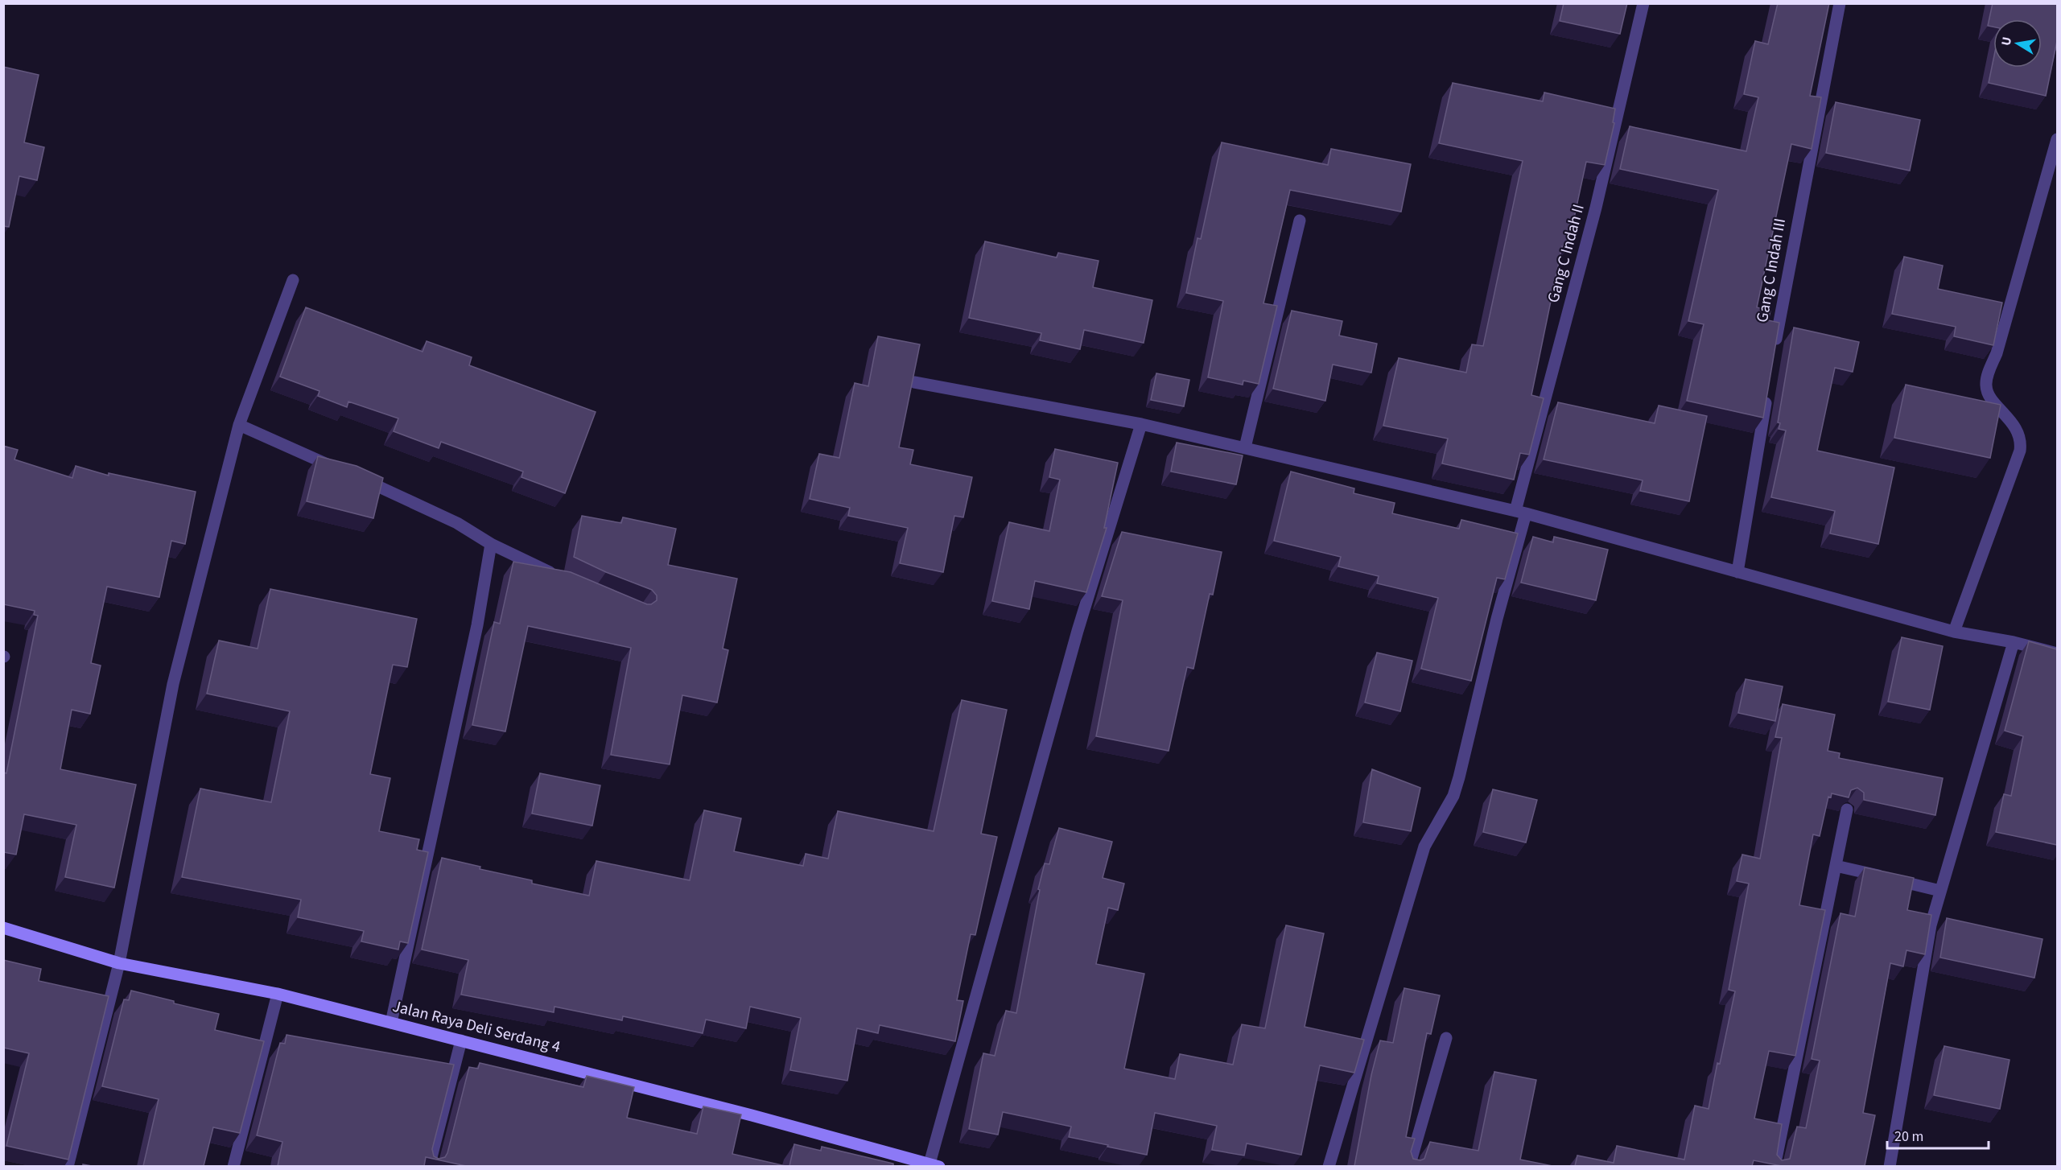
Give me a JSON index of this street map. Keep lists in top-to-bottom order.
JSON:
{
  "streets": {
    "street": ["Gang C Indah II", "Gang C Indah III", "Jalan Raya Deli Serdang 4"]
  },
  "scale_bar": "20 m",
  "north": "left"
}
